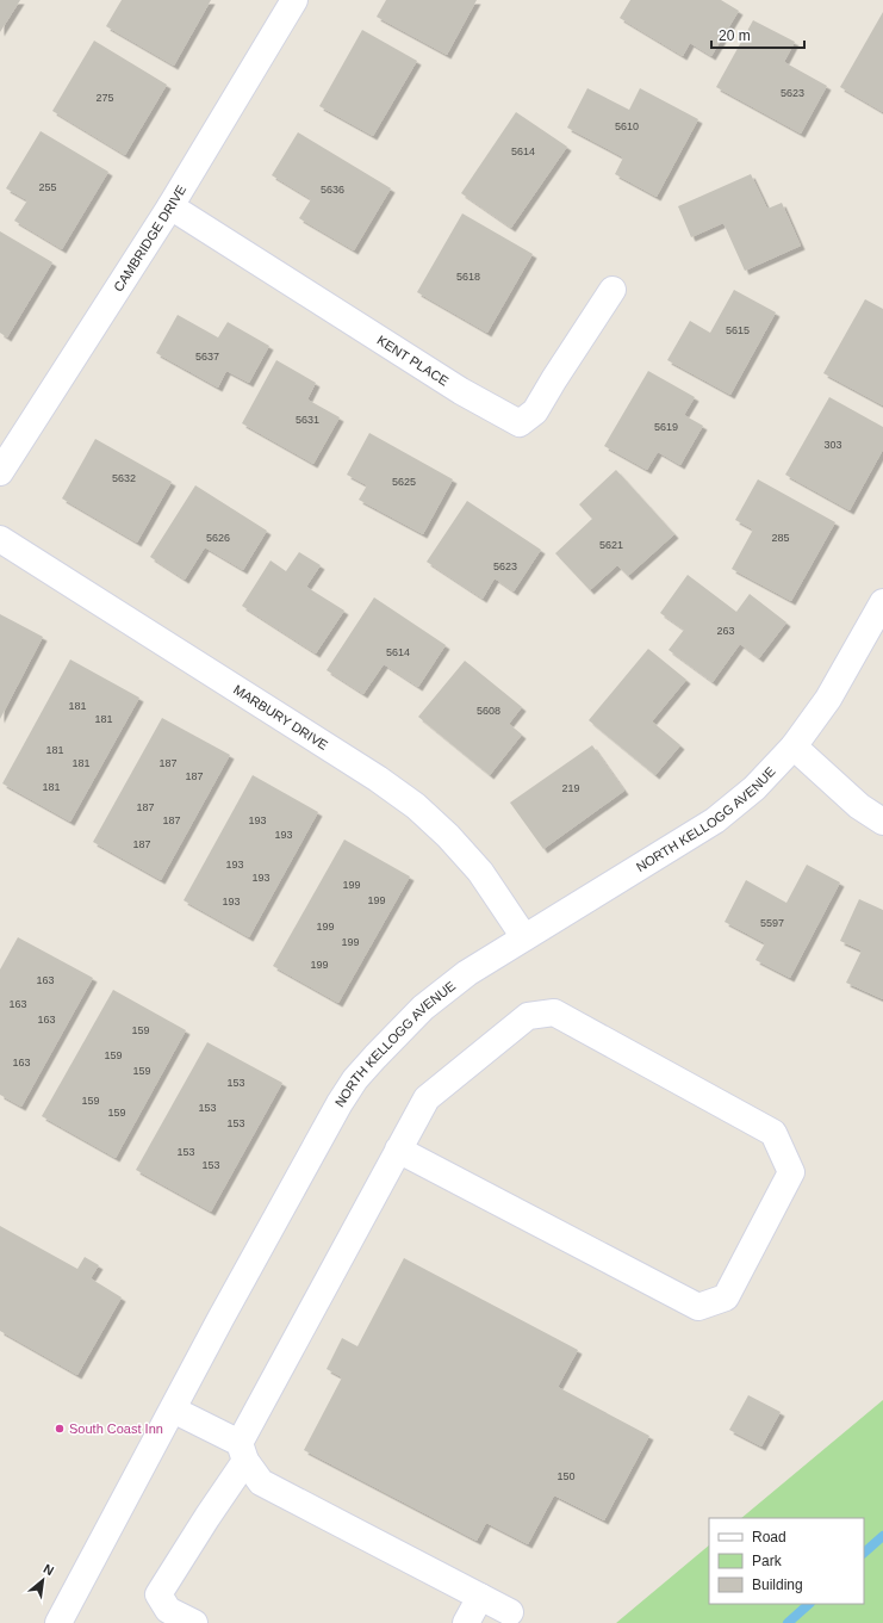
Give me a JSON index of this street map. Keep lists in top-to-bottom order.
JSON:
{
  "streets": {
    "street": [
      "CAMBRIDGE DRIVE",
      "KENT PLACE",
      "MARBURY DRIVE",
      "NORTH KELLOGG AVENUE"
    ]
  },
  "crossings": [
    ["CAMBRIDGE DRIVE", "KENT PLACE"],
    ["MARBURY DRIVE", "NORTH KELLOGG AVENUE"]
  ],
  "places": ["South Coast Inn"],
  "house_numbers": [
    "5623",
    "275",
    "5610",
    "5614",
    "255",
    "5636",
    "5618",
    "5615",
    "5637",
    "5631",
    "5619",
    "303",
    "5632",
    "5625",
    "5626",
    "285",
    "5621",
    "5623",
    "263",
    "5614",
    "181",
    "5608",
    "181",
    "181",
    "181",
    "187",
    "187",
    "181",
    "219",
    "187",
    "187",
    "193",
    "193",
    "187",
    "193",
    "193",
    "199",
    "199",
    "193",
    "5597",
    "199",
    "199",
    "199",
    "163",
    "163",
    "163",
    "159",
    "159",
    "163",
    "159",
    "153",
    "159",
    "153",
    "159",
    "153",
    "153",
    "153",
    "150"
  ],
  "legend": ["Road", "Park", "Building"],
  "scale_bar": "20 m",
  "north": "top right"
}
